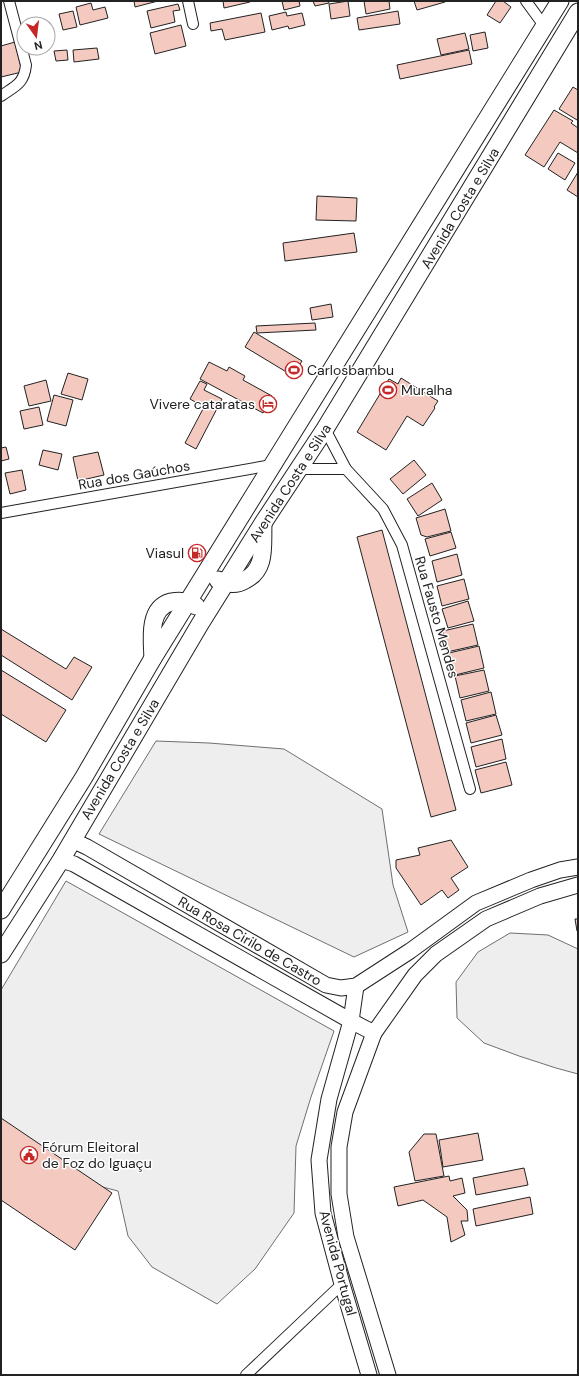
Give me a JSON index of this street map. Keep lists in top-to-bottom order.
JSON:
{
  "streets": {
    "main road": ["Avenida Costa e Silva", "Rua Rosa Cirilo de Castro", "Avenida Portugal"],
    "street": ["Rua dos Gaúchos", "Rua Fausto Mendes"]
  },
  "crossings": [
    ["Avenida Costa e Silva", "Rua dos Gaúchos"],
    ["Avenida Costa e Silva", "Rua Fausto Mendes"],
    ["Avenida Costa e Silva", "Rua Rosa Cirilo de Castro"],
    ["Rua Rosa Cirilo de Castro", "Avenida Portugal"]
  ],
  "places": {
    "sports": ["Carlosbambu", "Muralha"],
    "hotel": ["Vivere cataratas"],
    "fuel station": ["Viasul"],
    "public building": ["Fórum Eleitoral de Foz do Iguaçu"]
  },
  "north": "bottom"
}
